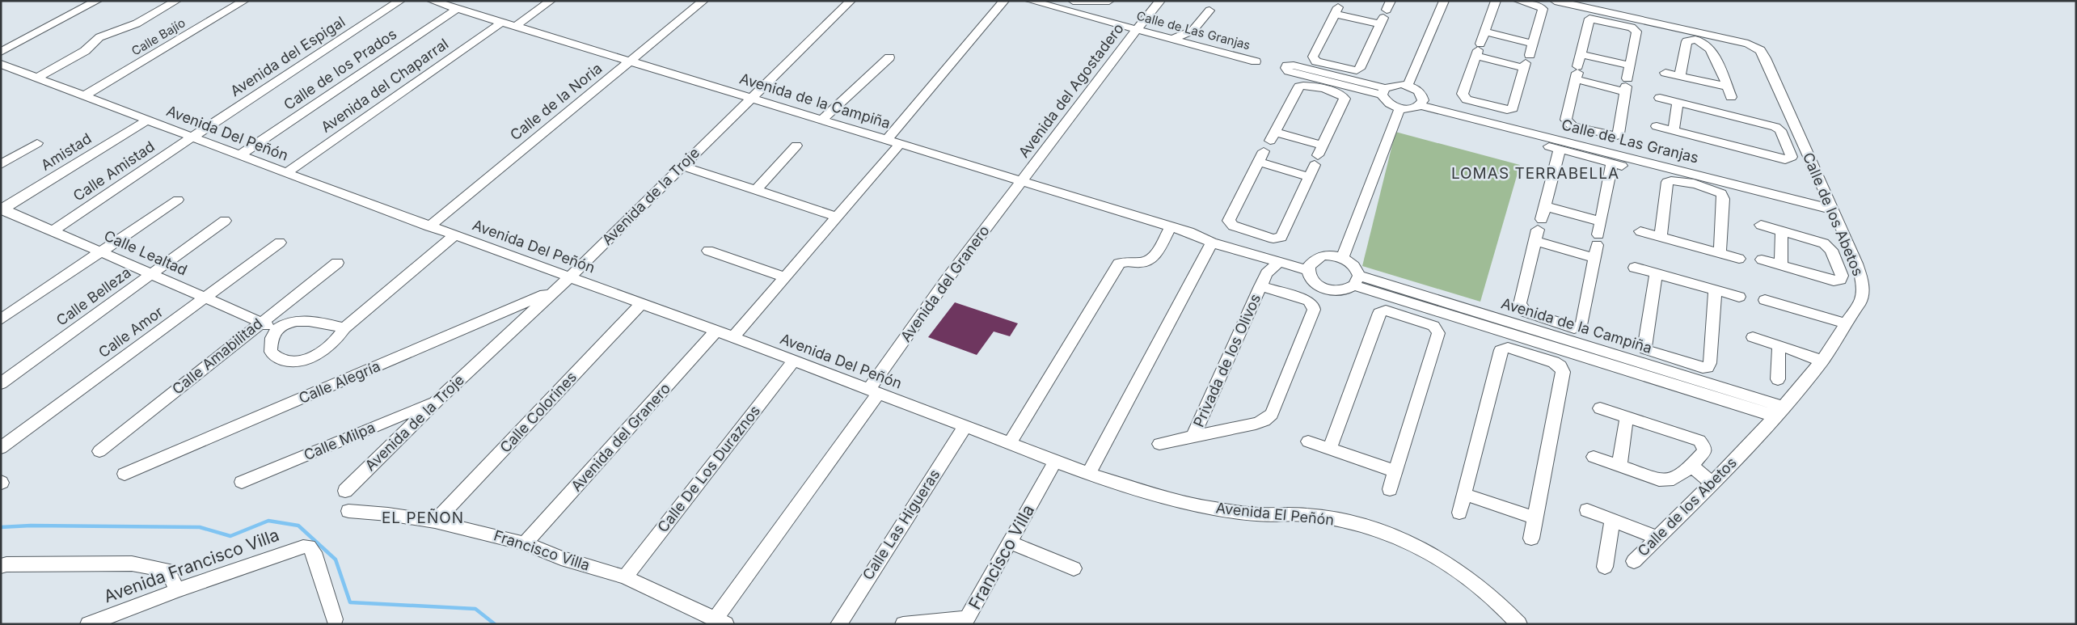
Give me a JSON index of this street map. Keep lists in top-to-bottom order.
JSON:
{
  "streets": {
    "street": [
      "Calle de Las Granjas",
      "Calle Bajío",
      "Avenida del Espigal",
      "Calle de los Prados",
      "Avenida del Chaparral",
      "Avenida del Agostadero",
      "Avenida de la Campiña",
      "Calle de la Noria",
      "Avenida Del Peñón",
      "Amistad",
      "Calle Amistad",
      "Avenida de la Troje",
      "Calle de los Abetos",
      "Calle Lealtad",
      "Avenida del Granero",
      "Calle Belleza",
      "Calle Amor",
      "Calle Amabilitad",
      "Privada de los Olivos",
      "Calle Alegría",
      "Calle Colorines",
      "Calle Milpa",
      "Calle De Los Duraznos",
      "Avenida El Peñón",
      "Calle Las Higueras",
      "Francisco Villa",
      "Avenida Francisco Villa"
    ]
  },
  "crossings": [
    ["Calle de Las Granjas", "Avenida del Agostadero"],
    ["Calle de Las Granjas", "Calle de los Abetos"],
    ["Calle Bajío", "Avenida Del Peñón"],
    ["Avenida del Espigal", "Avenida Del Peñón"],
    ["Avenida del Espigal", "Calle Amistad"],
    ["Calle de los Prados", "Avenida de la Campiña"],
    ["Calle de los Prados", "Avenida Del Peñón"],
    ["Avenida del Chaparral", "Avenida de la Campiña"],
    ["Avenida del Chaparral", "Avenida Del Peñón"],
    ["Avenida del Agostadero", "Avenida de la Campiña"],
    ["Avenida del Agostadero", "Avenida del Granero"],
    ["Avenida de la Campiña", "Calle de la Noria"],
    ["Avenida de la Campiña", "Avenida de la Troje"],
    ["Avenida de la Campiña", "Calle de los Abetos"],
    ["Avenida de la Campiña", "Avenida del Granero"],
    ["Avenida de la Campiña", "Privada de los Olivos"],
    ["Calle de la Noria", "Avenida Del Peñón"],
    ["Avenida Del Peñón", "Amistad"],
    ["Avenida Del Peñón", "Calle Amistad"],
    ["Avenida Del Peñón", "Avenida de la Troje"],
    ["Avenida Del Peñón", "Avenida del Granero"],
    ["Avenida Del Peñón", "Calle Colorines"],
    ["Avenida Del Peñón", "Calle De Los Duraznos"],
    ["Avenida Del Peñón", "Avenida El Peñón"],
    ["Avenida Del Peñón", "Calle Las Higueras"],
    ["Avenida Del Peñón", "Francisco Villa"],
    ["Amistad", "Calle Lealtad"],
    ["Calle Amistad", "Calle Lealtad"],
    ["Avenida de la Troje", "Calle Alegría"],
    ["Avenida de la Troje", "Calle Milpa"],
    ["Calle Lealtad", "Calle Belleza"],
    ["Calle Lealtad", "Calle Amor"],
    ["Calle Lealtad", "Calle Amabilitad"],
    ["Avenida del Granero", "Francisco Villa"],
    ["Calle Colorines", "Francisco Villa"],
    ["Calle De Los Duraznos", "Francisco Villa"],
    ["Avenida El Peñón", "Francisco Villa"]
  ],
  "districts": ["LOMAS TERRABELLA", "EL PEÑON"]
}
